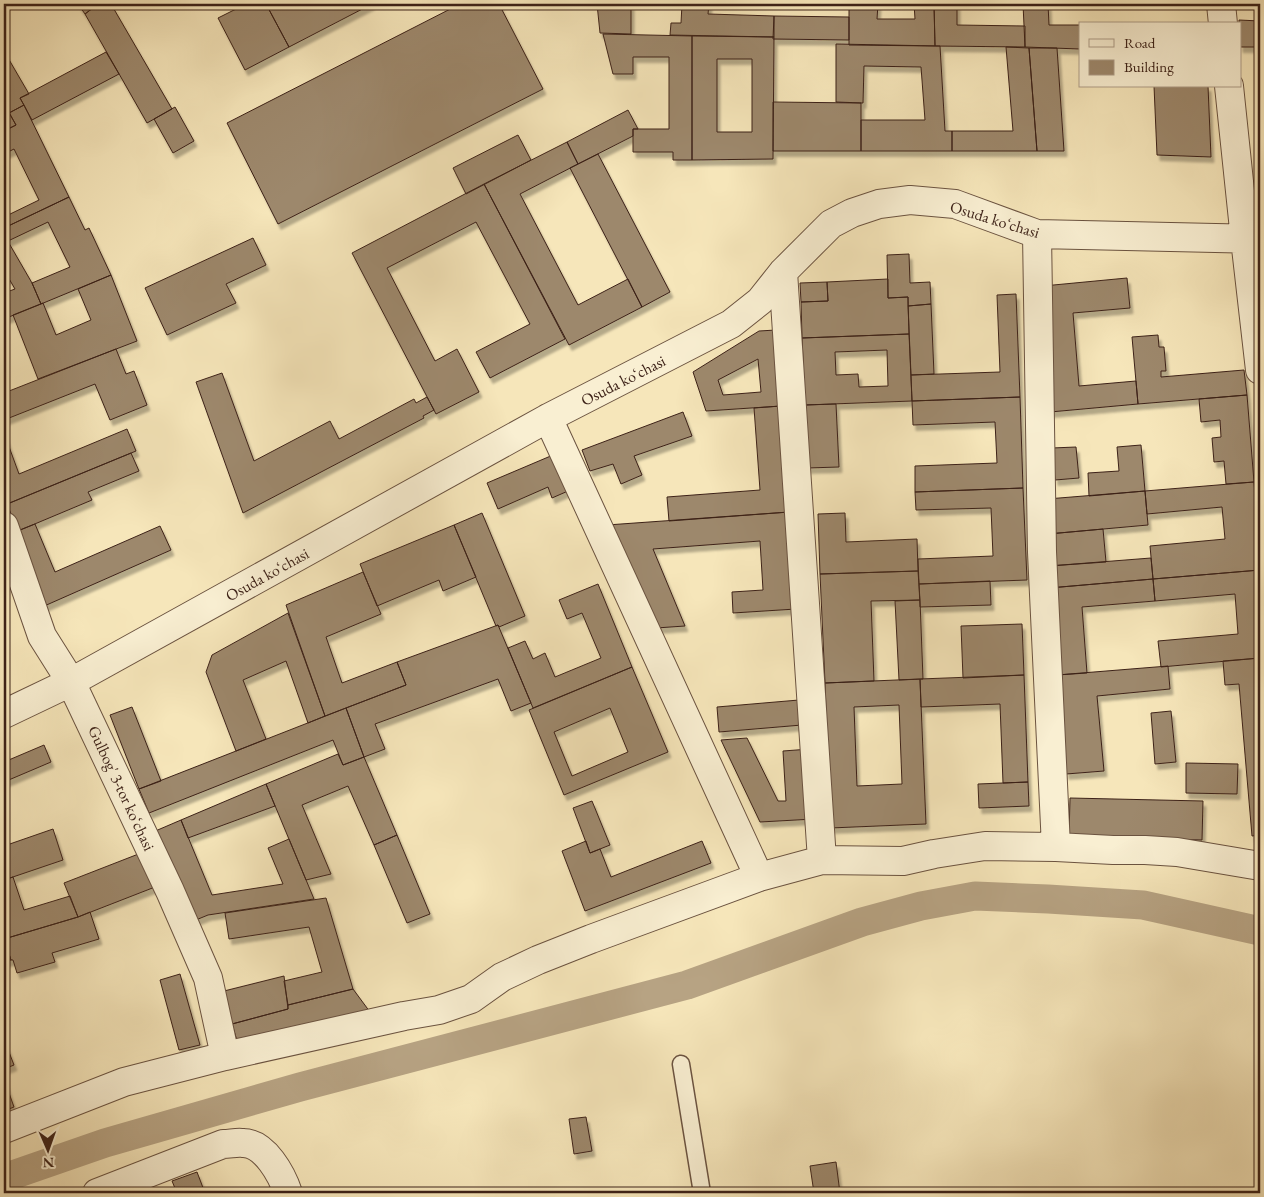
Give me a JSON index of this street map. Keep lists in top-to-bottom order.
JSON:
{
  "streets": {
    "street": ["Osuda koʻchasi", "Gulbog' 3-tor koʻchasi"]
  },
  "crossings": [
    ["Osuda koʻchasi", "Gulbog' 3-tor koʻchasi"]
  ],
  "legend": ["Road", "Building"],
  "north": "bottom"
}
